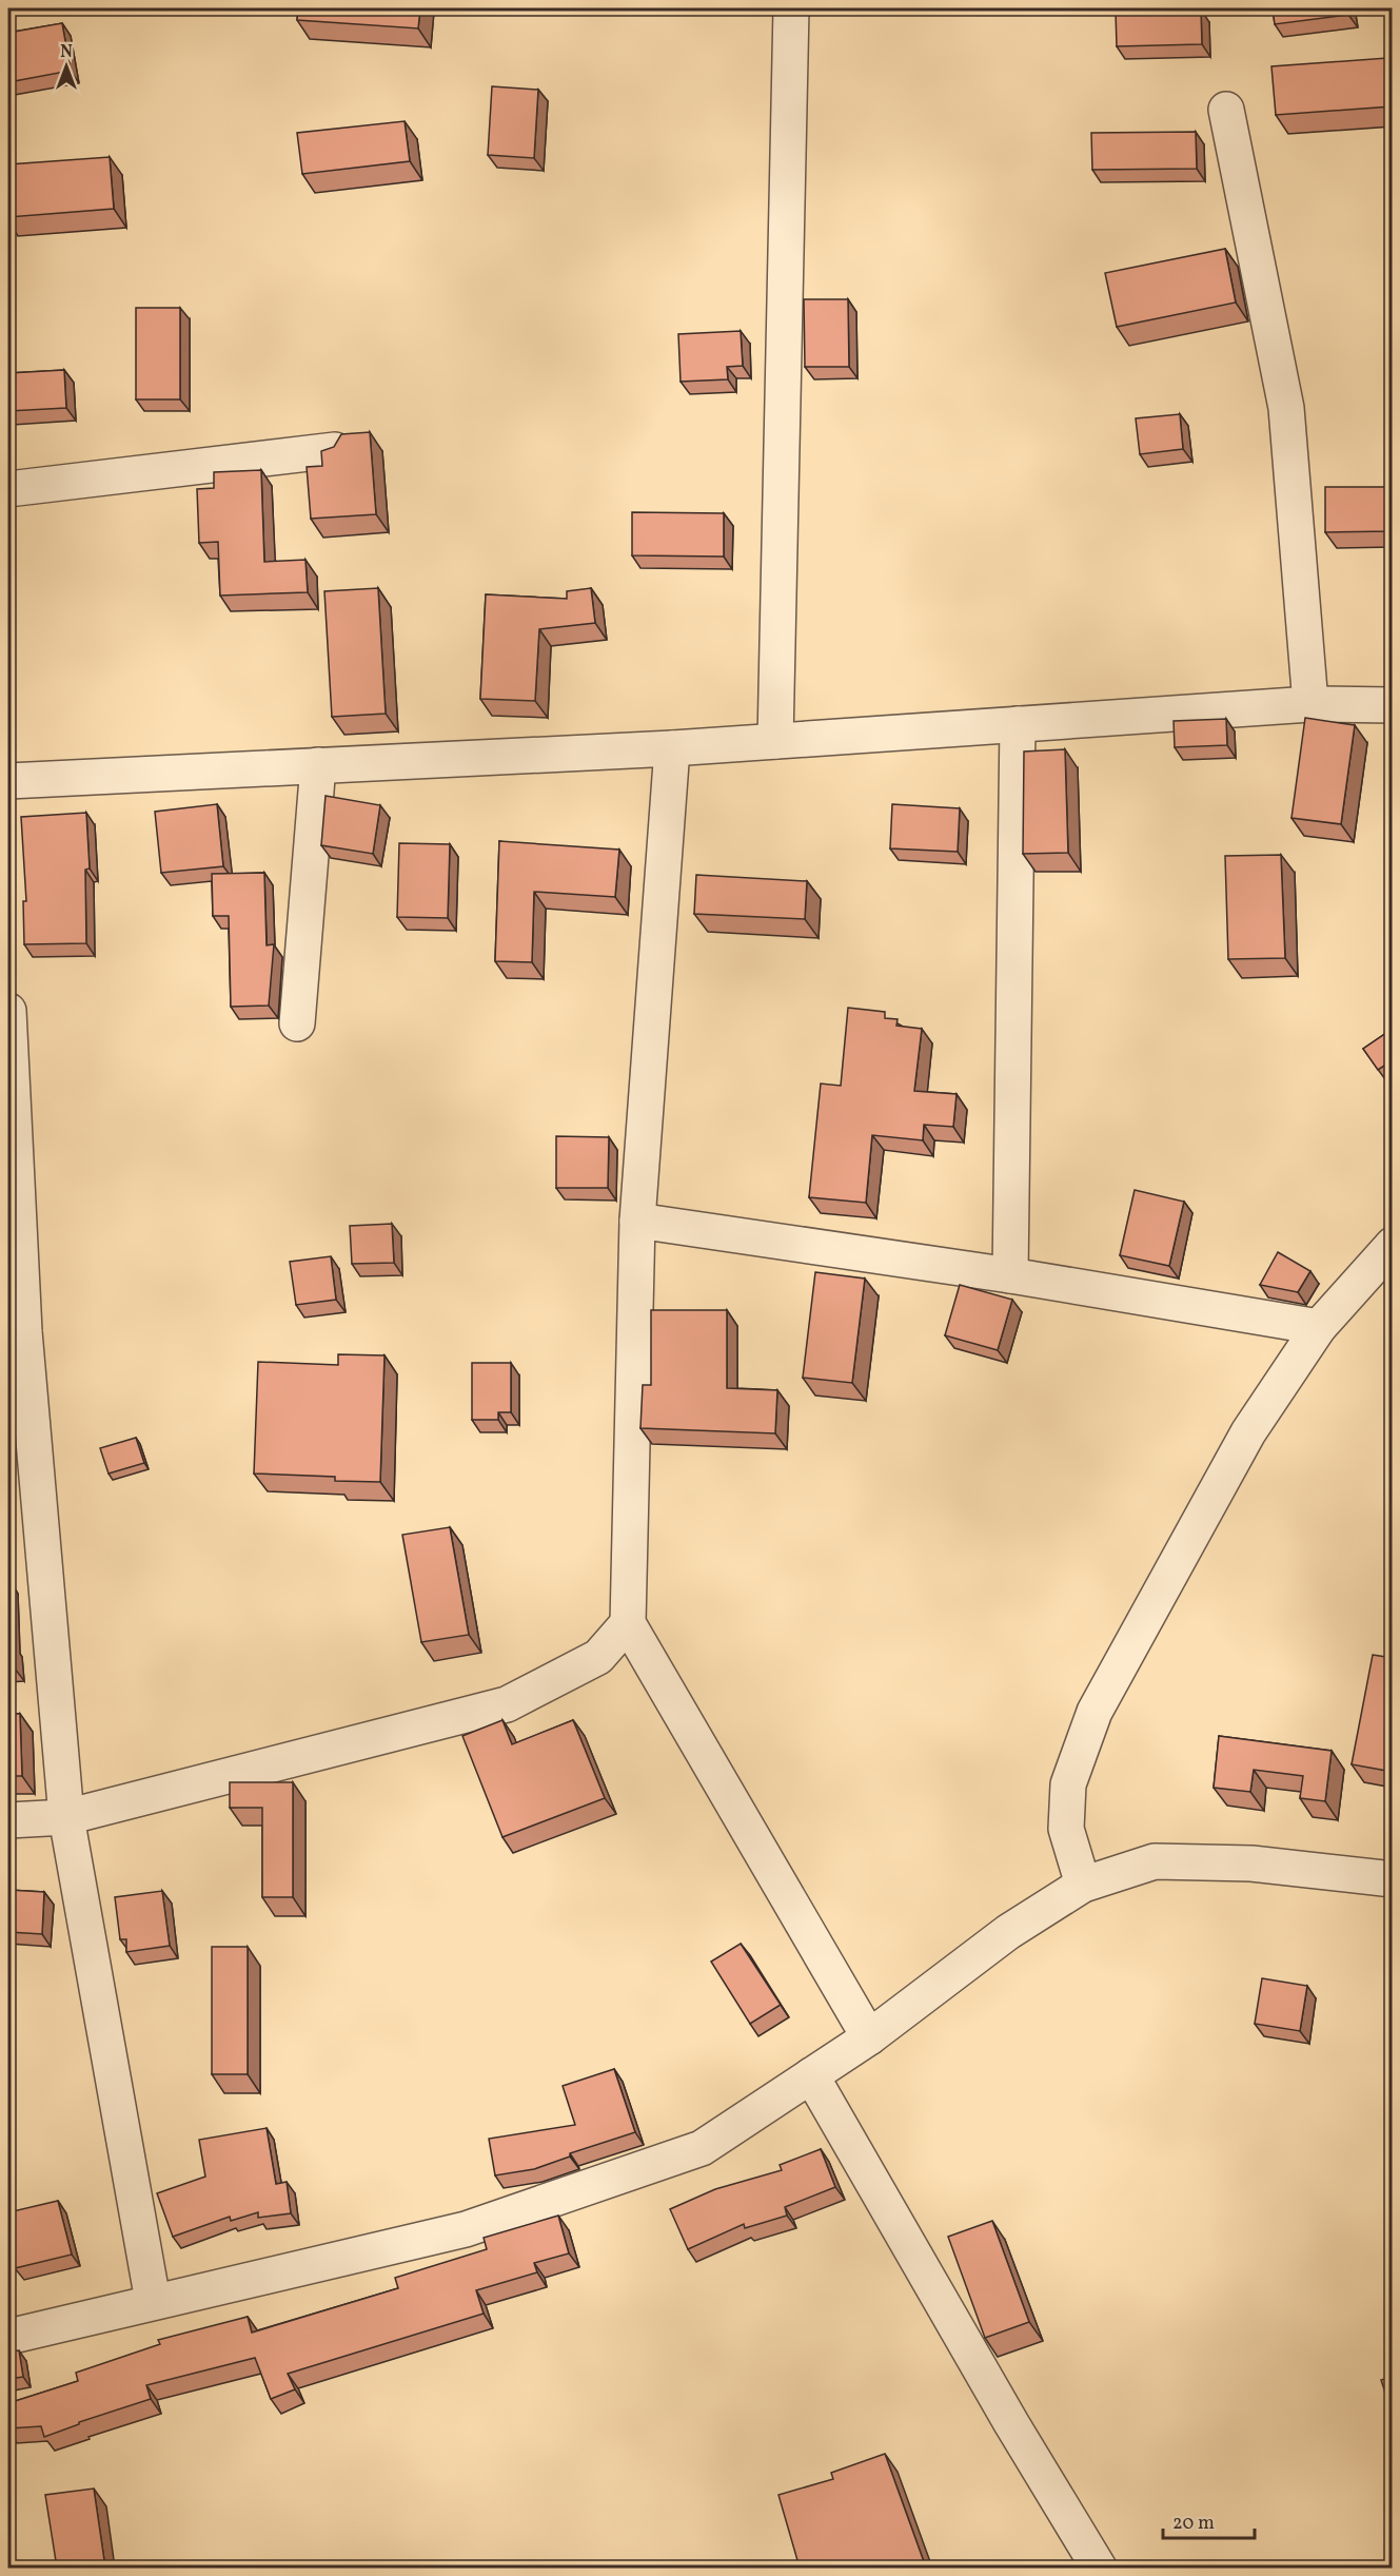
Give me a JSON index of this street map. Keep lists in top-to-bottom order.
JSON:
{
  "scale_bar": "20 m",
  "north": "top"
}
